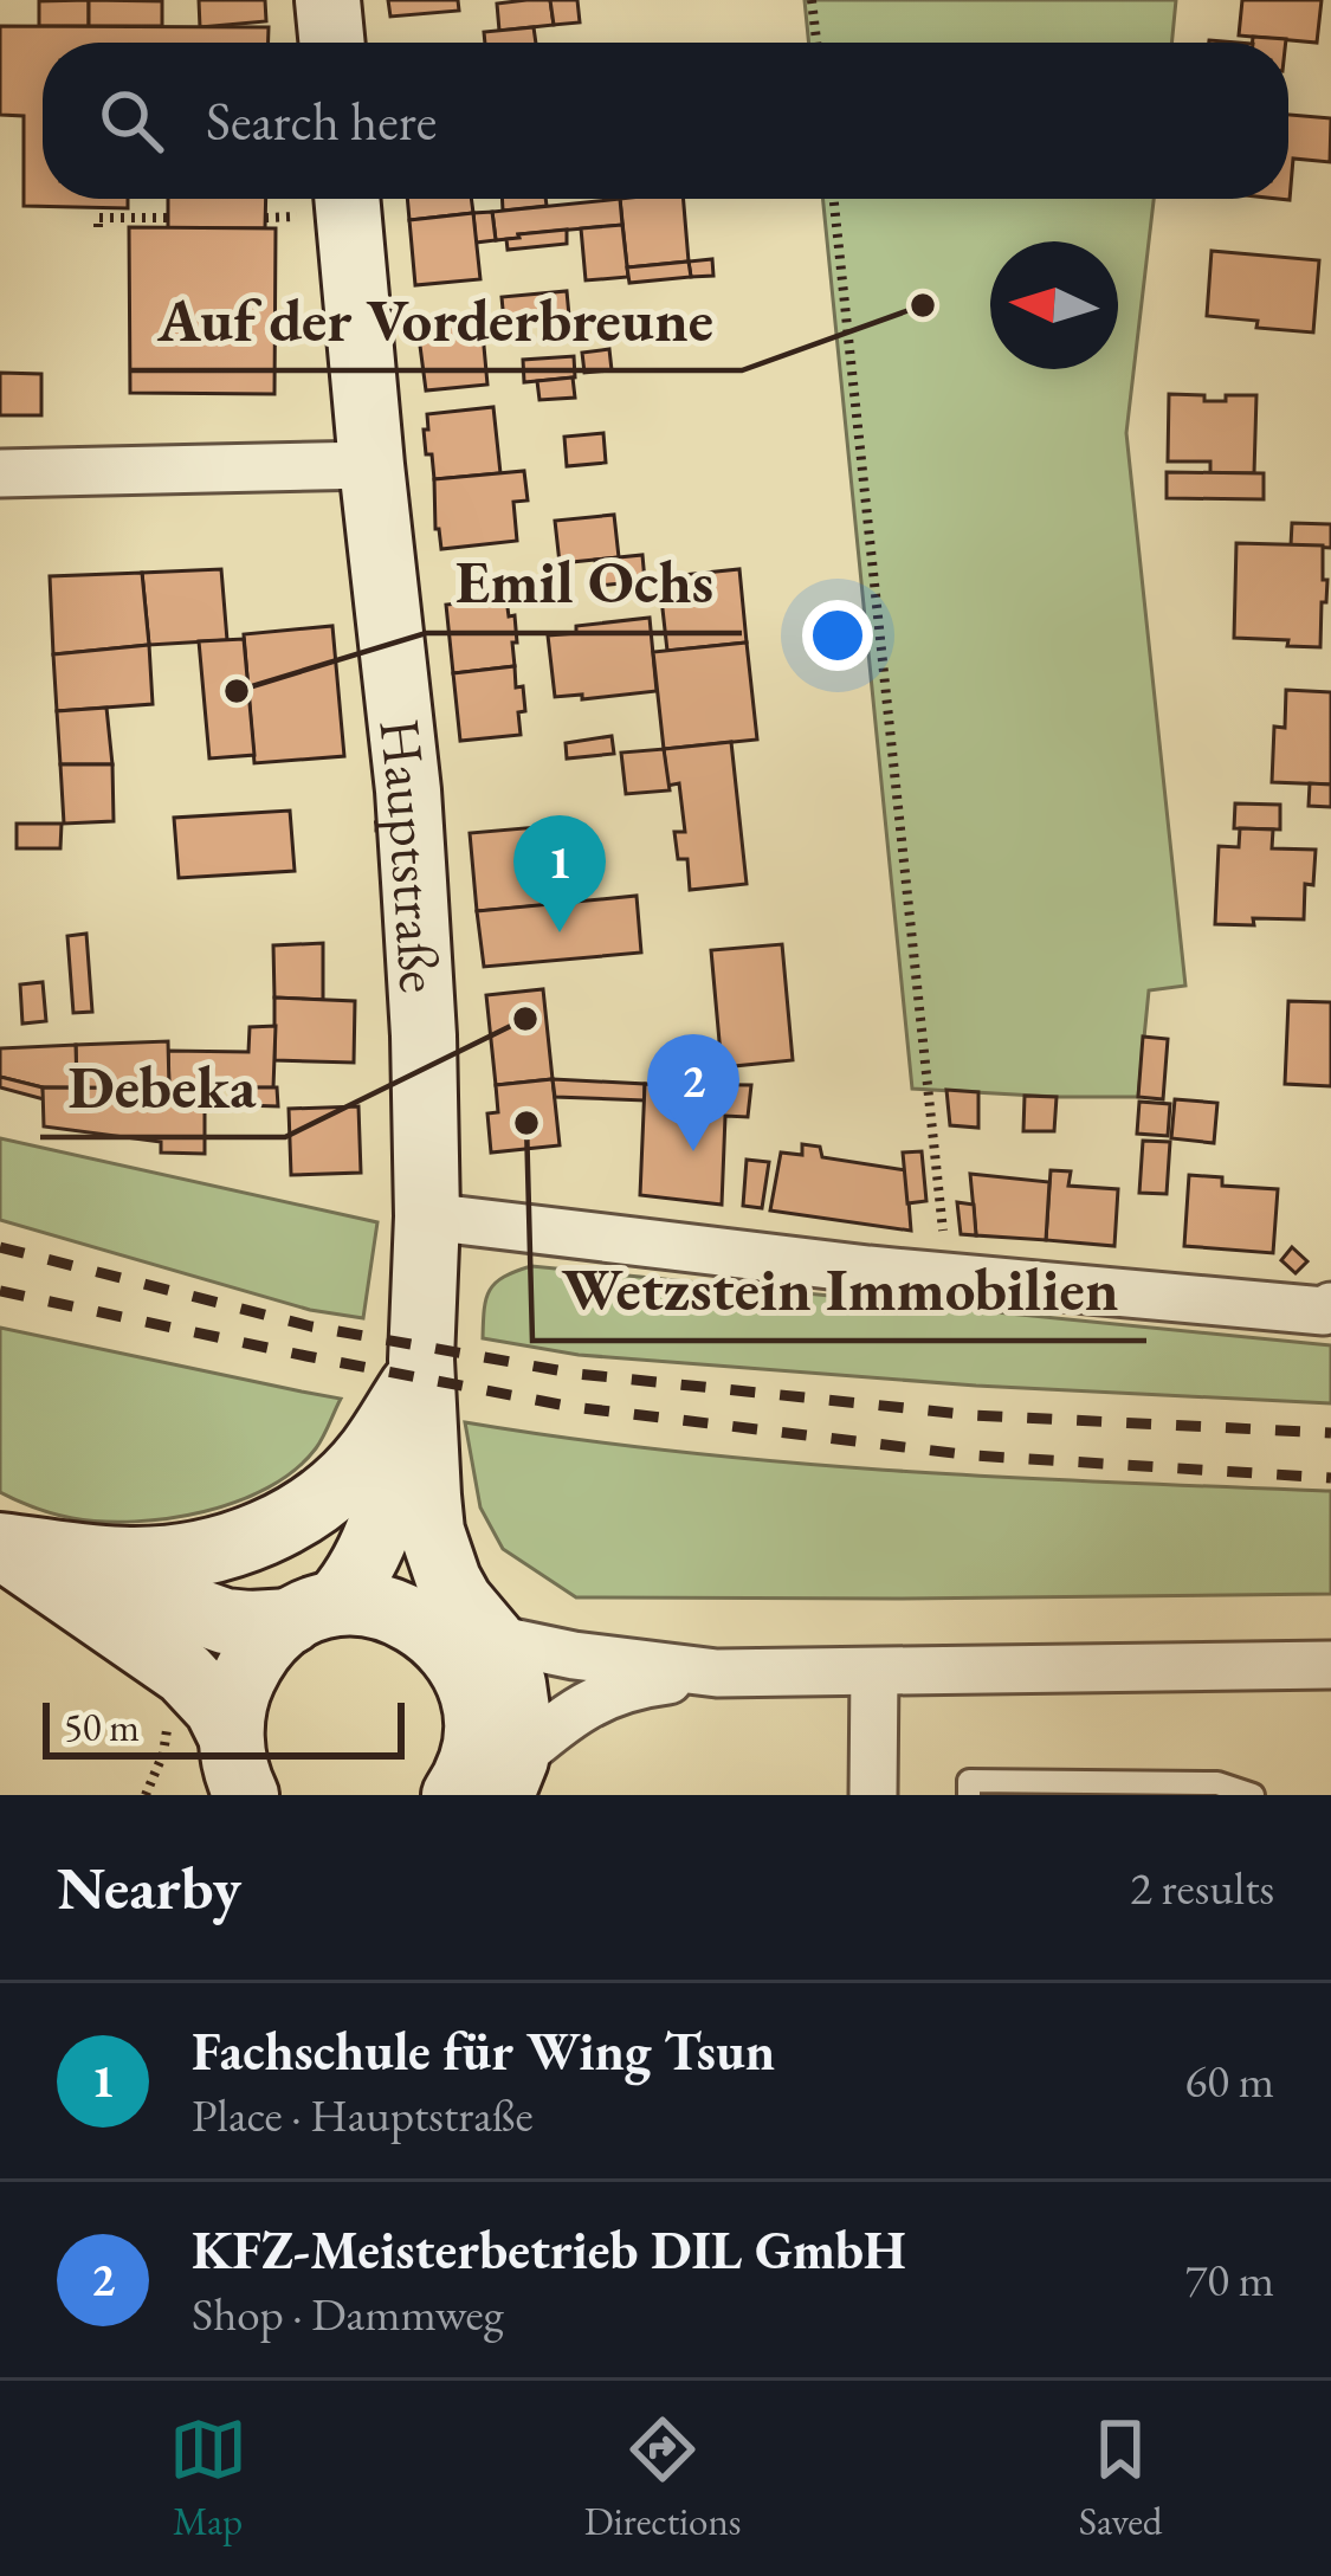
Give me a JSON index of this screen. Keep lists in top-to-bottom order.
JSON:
{
  "streets": {
    "main road": ["Hauptstraße"]
  },
  "places": [
    "Auf der Vorderbreune",
    "Emil Ochs",
    "Debeka",
    "Wetzstein Immobilien"
  ],
  "scale_bar": "50 m",
  "north": "left",
  "page": {
    "search": "Search here",
    "pins": ["1", "2"],
    "scale": "50 m",
    "heading": ["Nearby", "2 results"],
    "list": [
      {
        "mark": "1",
        "name": "Fachschule für Wing Tsun",
        "note": "Place · Hauptstraße",
        "value": "60 m"
      },
      {
        "mark": "2",
        "name": "KFZ-Meisterbetrieb DIL GmbH",
        "note": "Shop · Dammweg",
        "value": "70 m"
      }
    ],
    "nav": ["Map", "Directions", "Saved"]
  }
}
